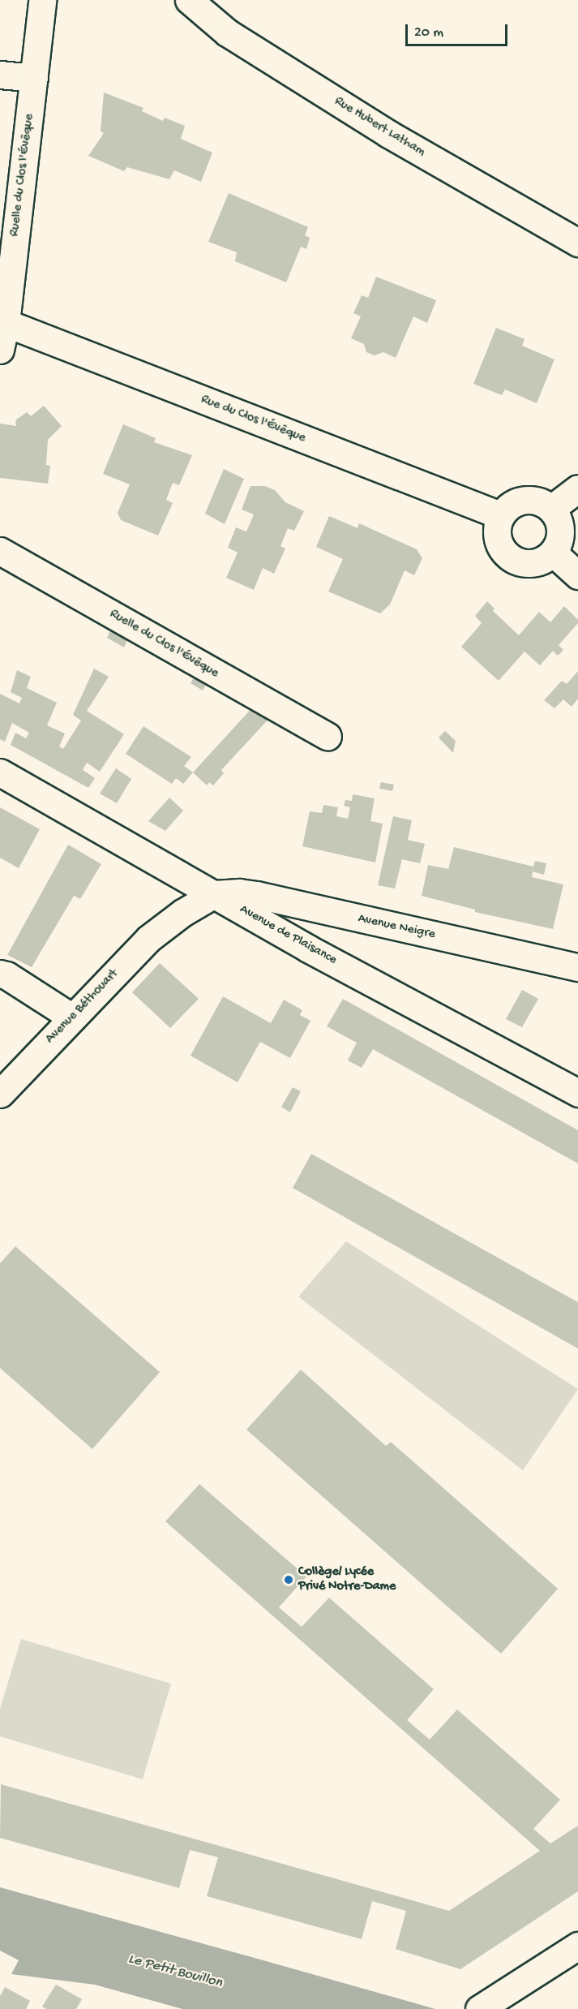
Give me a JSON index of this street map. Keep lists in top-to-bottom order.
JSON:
{
  "streets": {
    "street": [
      "Rue Hubert Latham",
      "Ruelle du Clos l'Évêque",
      "Rue du Clos l'Évêque",
      "Avenue Neigre",
      "Avenue de Plaisance",
      "Avenue Béthouart"
    ]
  },
  "crossings": [
    ["Ruelle du Clos l'Évêque", "Rue du Clos l'Évêque"],
    ["Avenue Neigre", "Avenue de Plaisance"],
    ["Avenue Neigre", "Avenue Béthouart"],
    ["Avenue de Plaisance", "Avenue Béthouart"]
  ],
  "water": ["Le Petit Bouillon"],
  "places": ["Collège/ Lycée Privé Notre-Dame"],
  "scale_bar": "20 m"
}
